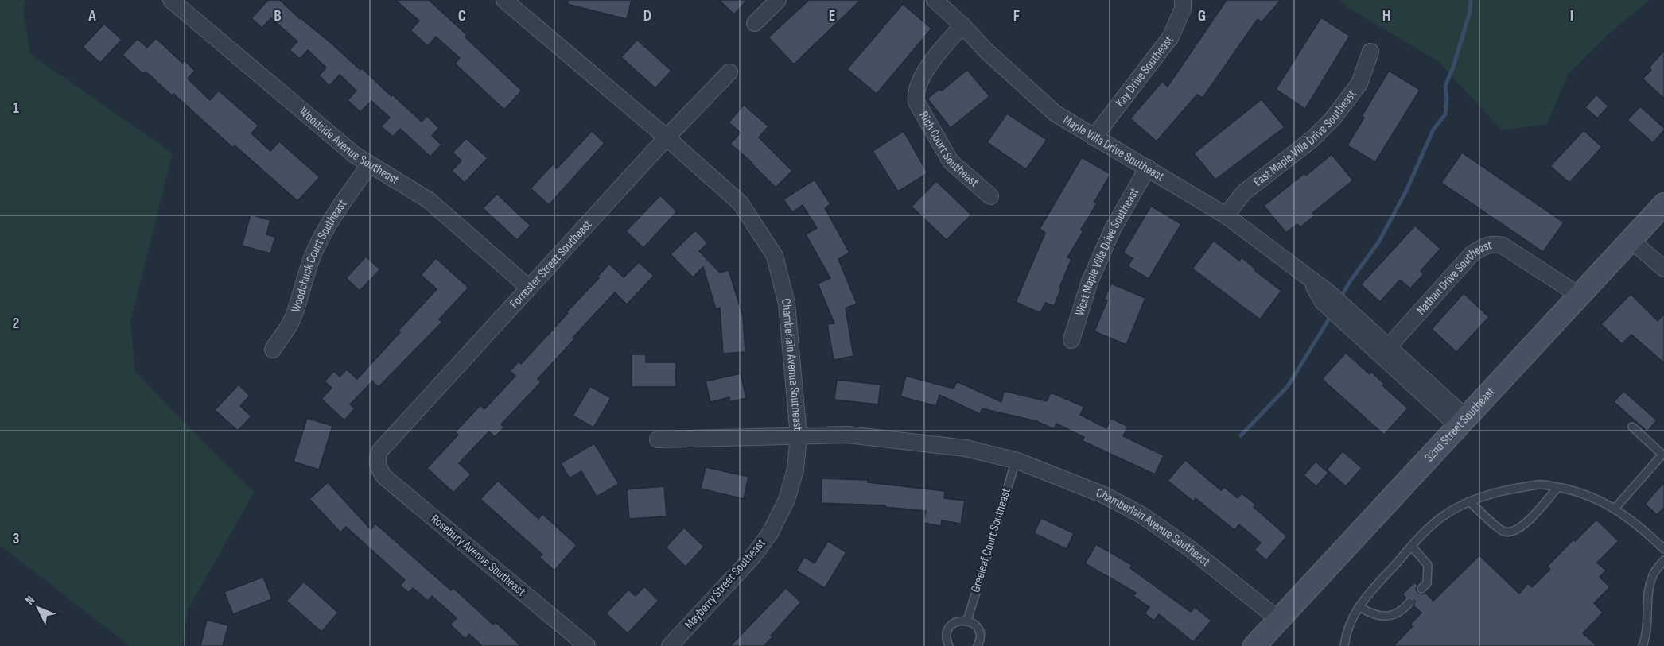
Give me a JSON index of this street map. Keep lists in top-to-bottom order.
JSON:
{
  "streets": {
    "street": [
      "Kay Drive Southeast",
      "East Maple Villa Drive Southeast",
      "Woodside Avenue Southeast",
      "Rich Court Southeast",
      "Maple Villa Drive Southeast",
      "West Maple Villa Drive Southeast",
      "Woodchuck Court Southeast",
      "Forrester Street Southeast",
      "Nathan Drive Southeast",
      "Chamberlain Avenue Southeast",
      "32nd Street Southeast",
      "Rosebury Avenue Southeast",
      "Mayberry Street Southeast"
    ],
    "lane": ["Greeleaf Court Southeast"]
  },
  "crossings": [
    ["Kay Drive Southeast", "Maple Villa Drive Southeast"],
    ["East Maple Villa Drive Southeast", "Maple Villa Drive Southeast"],
    ["Woodside Avenue Southeast", "Woodchuck Court Southeast"],
    ["Woodside Avenue Southeast", "Forrester Street Southeast"],
    ["Rich Court Southeast", "Maple Villa Drive Southeast"],
    ["Maple Villa Drive Southeast", "West Maple Villa Drive Southeast"],
    ["Maple Villa Drive Southeast", "Nathan Drive Southeast"],
    ["Maple Villa Drive Southeast", "32nd Street Southeast"],
    ["Forrester Street Southeast", "Chamberlain Avenue Southeast"],
    ["Forrester Street Southeast", "Rosebury Avenue Southeast"],
    ["Nathan Drive Southeast", "32nd Street Southeast"],
    ["Chamberlain Avenue Southeast", "32nd Street Southeast"],
    ["Chamberlain Avenue Southeast", "Greeleaf Court Southeast"],
    ["Chamberlain Avenue Southeast", "Mayberry Street Southeast"]
  ],
  "north": "top left",
  "grid": {
    "columns": [
      "A",
      "B",
      "C",
      "D",
      "E",
      "F",
      "G",
      "H",
      "I"
    ],
    "rows": ["1", "2", "3"]
  }
}
